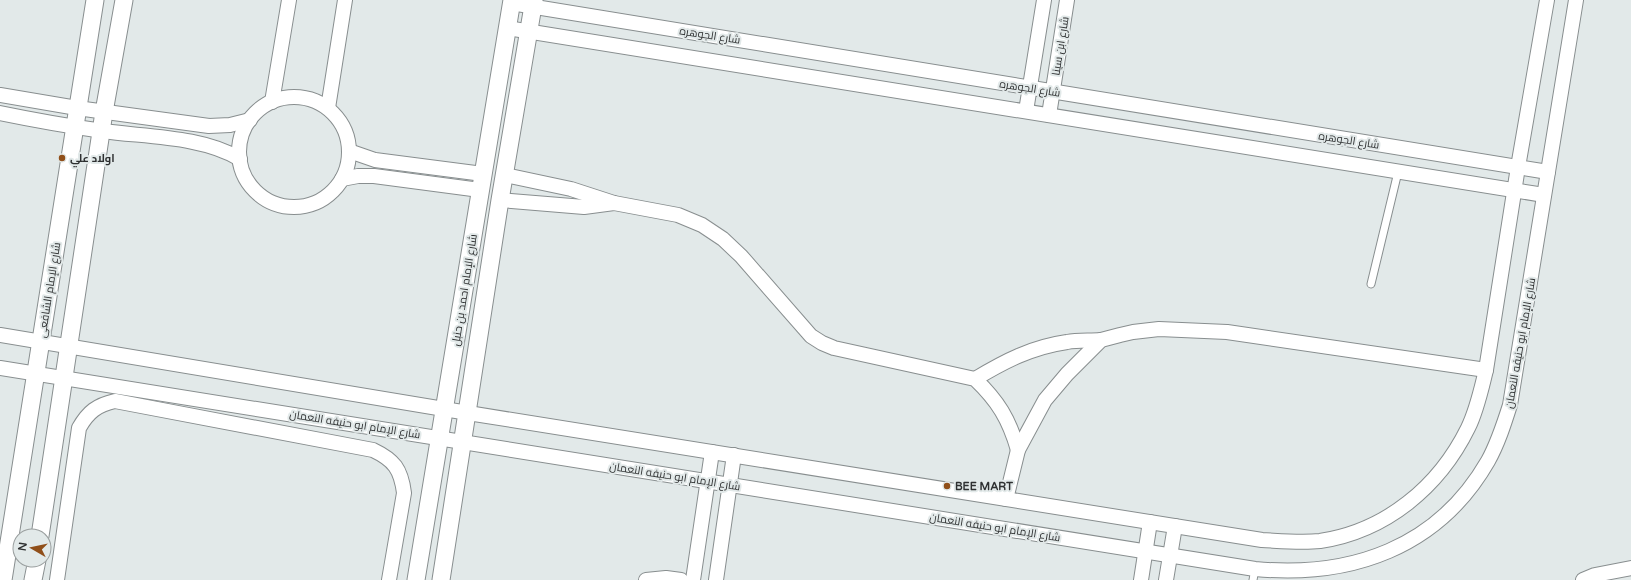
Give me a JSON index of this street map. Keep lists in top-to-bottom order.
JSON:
{
  "streets": {
    "street": [
      "شارع الجوهره",
      "شارع ابن سينا",
      "شارع الإمام الشافعى",
      "شارع الإمام احمد بن حنبل",
      "شارع الإمام ابو حنيفه النعمان"
    ]
  },
  "crossings": [
    ["شارع الجوهره", "شارع ابن سينا"],
    ["شارع الجوهره", "شارع الإمام احمد بن حنبل"],
    ["شارع الجوهره", "شارع الإمام ابو حنيفه النعمان"],
    ["شارع الإمام الشافعى", "شارع الإمام ابو حنيفه النعمان"],
    ["شارع الإمام احمد بن حنبل", "شارع الإمام ابو حنيفه النعمان"]
  ],
  "places": ["اولاد علي", "BEE MART"],
  "north": "left"
}
